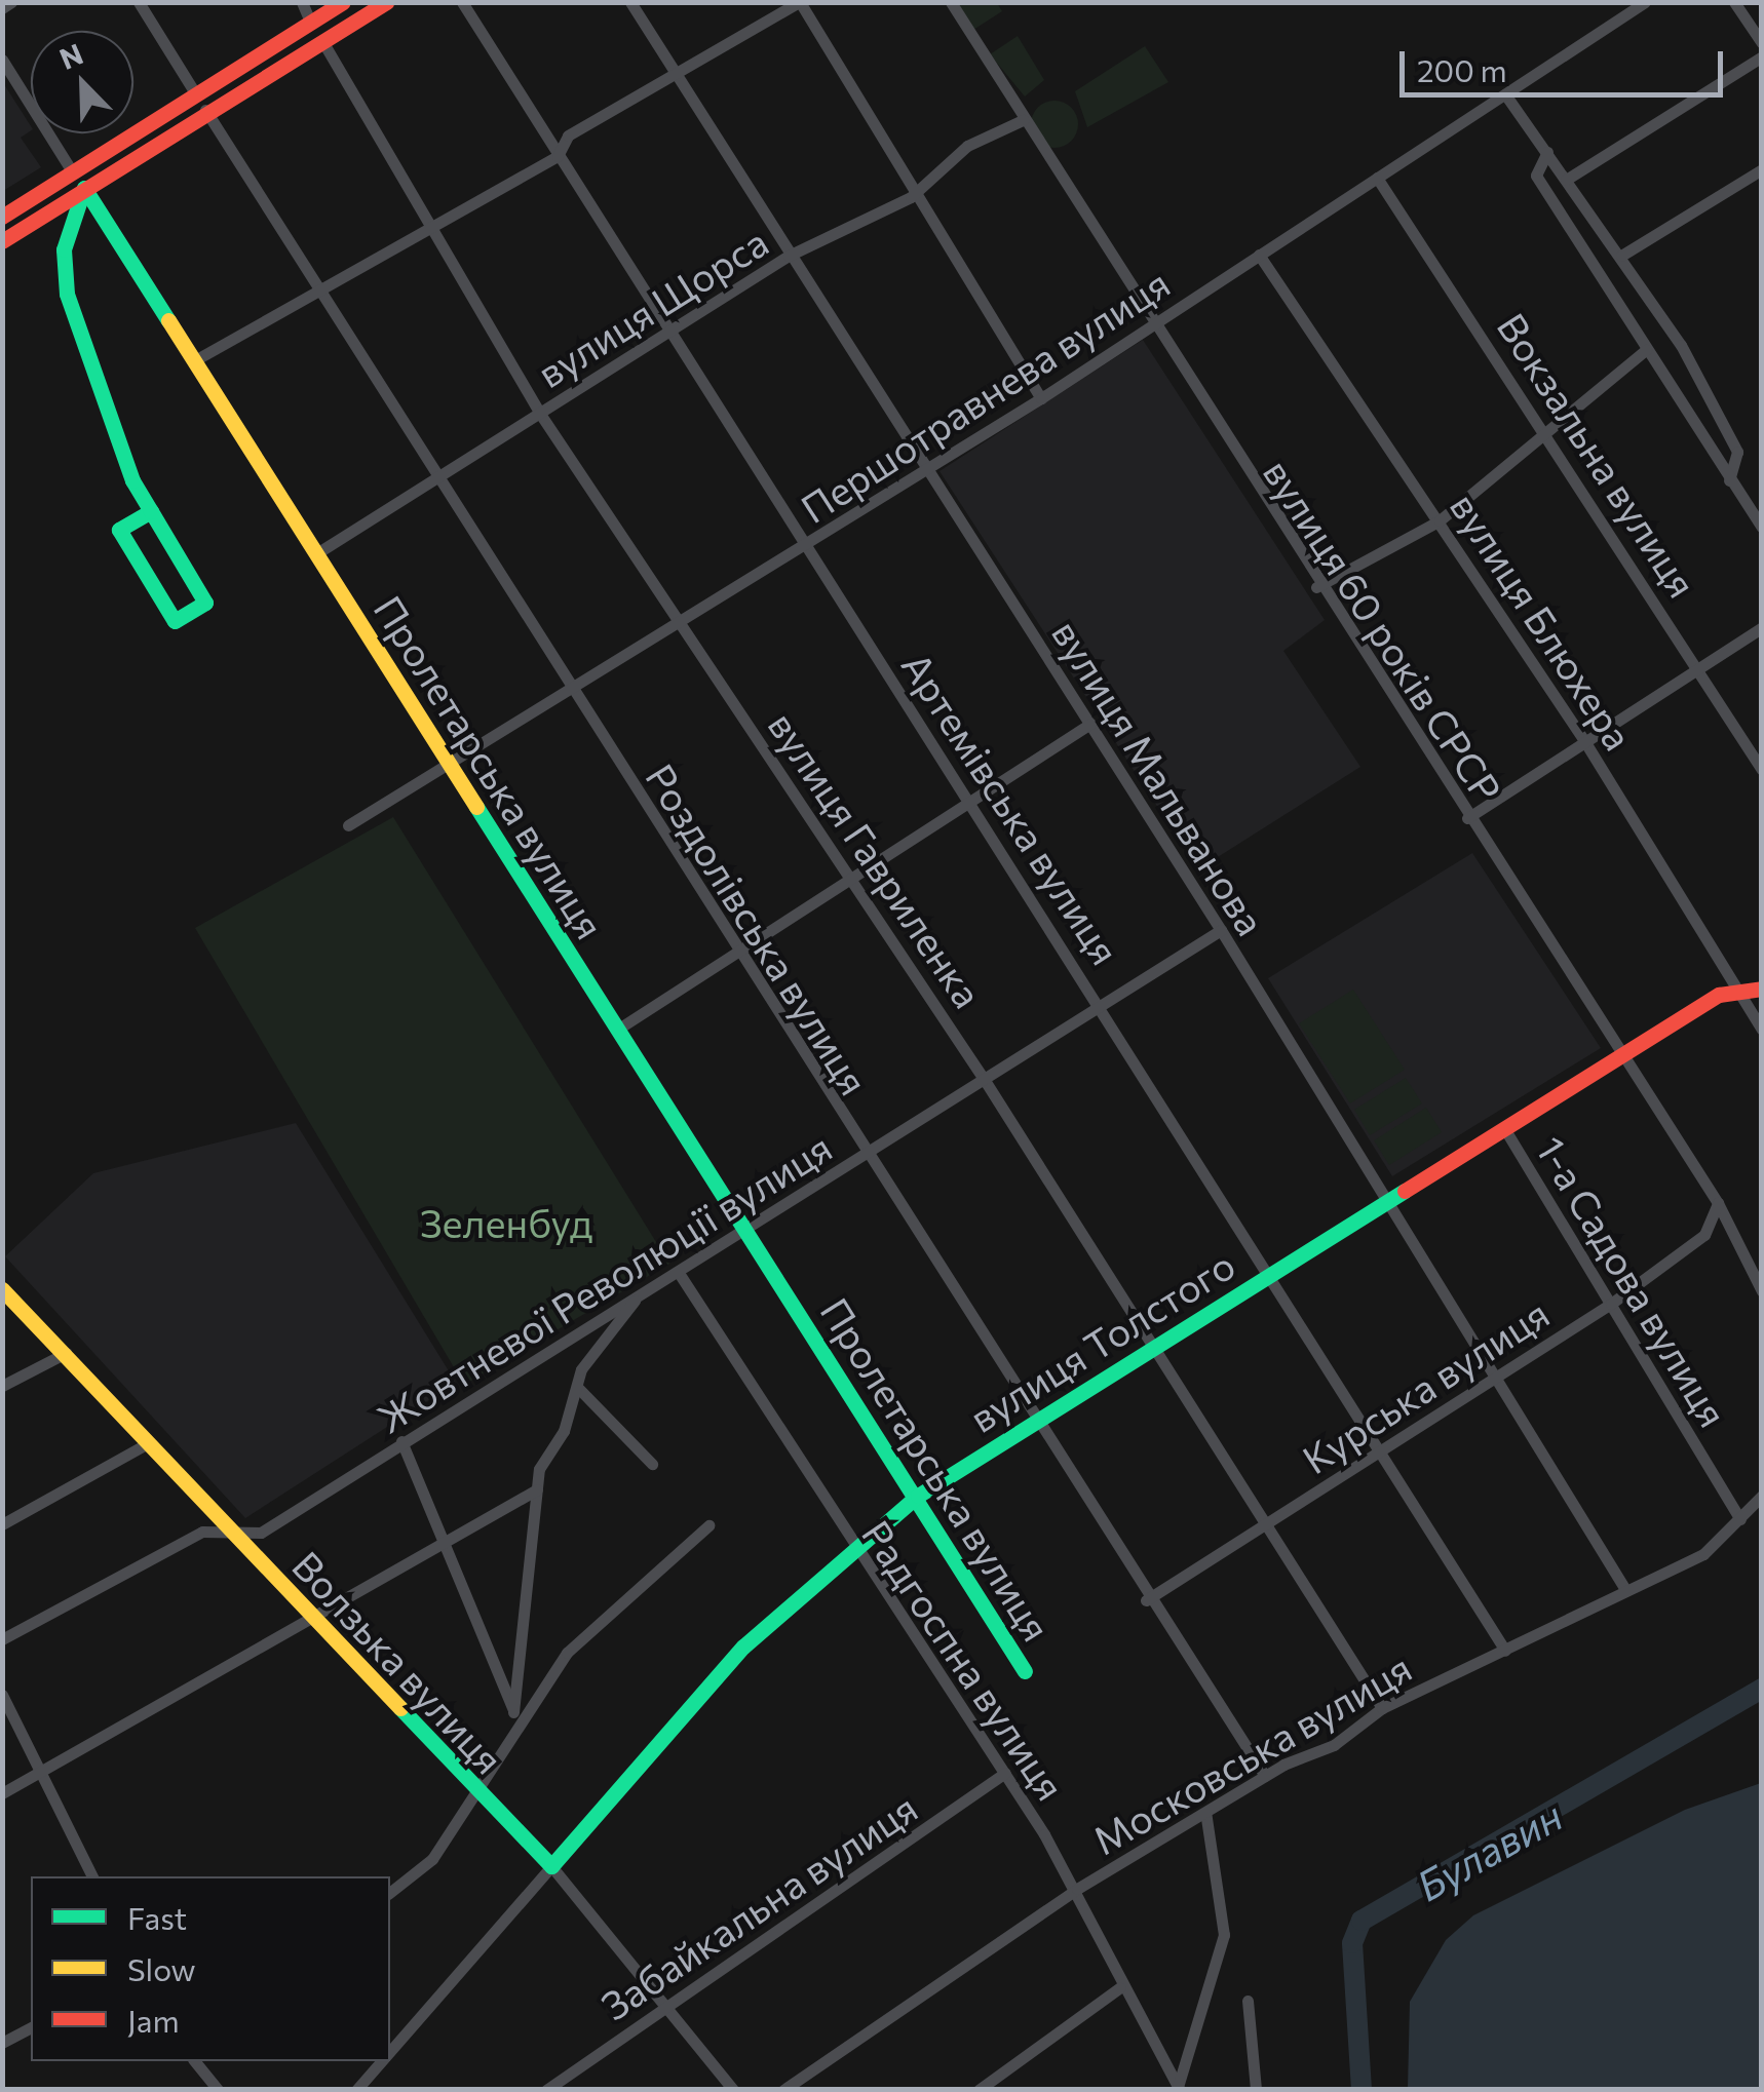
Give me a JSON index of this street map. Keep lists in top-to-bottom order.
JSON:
{
  "streets": {
    "street": [
      "вулиця Щорса",
      "Першотравнева вулиця",
      "Вокзальна вулиця",
      "вулиця Блюхера",
      "вулиця 60 років СРСР",
      "Пролетарська вулиця",
      "вулиця Мальванова",
      "Артемівська вулиця",
      "вулиця Гавриленка",
      "Роздолівська вулиця",
      "1-а Садова вулиця",
      "Жовтневої Революції вулиця",
      "вулиця Толстого",
      "Курська вулиця",
      "Радгоспна вулиця",
      "Волзька вулиця",
      "Московська вулиця",
      "Забайкальна вулиця"
    ]
  },
  "crossings": [
    ["вулиця Щорса", "вулиця 60 років СРСР"],
    ["вулиця Щорса", "Пролетарська вулиця"],
    ["вулиця Щорса", "вулиця Мальванова"],
    ["вулиця Щорса", "Артемівська вулиця"],
    ["вулиця Щорса", "вулиця Гавриленка"],
    ["вулиця Щорса", "Роздолівська вулиця"],
    ["Першотравнева вулиця", "Вокзальна вулиця"],
    ["Першотравнева вулиця", "вулиця Блюхера"],
    ["Першотравнева вулиця", "вулиця 60 років СРСР"],
    ["Першотравнева вулиця", "Пролетарська вулиця"],
    ["Першотравнева вулиця", "вулиця Мальванова"],
    ["Першотравнева вулиця", "Артемівська вулиця"],
    ["Першотравнева вулиця", "вулиця Гавриленка"],
    ["Першотравнева вулиця", "Роздолівська вулиця"],
    ["вулиця Блюхера", "вулиця Толстого"],
    ["вулиця 60 років СРСР", "вулиця Толстого"],
    ["вулиця 60 років СРСР", "Курська вулиця"],
    ["Пролетарська вулиця", "Жовтневої Революції вулиця"],
    ["Пролетарська вулиця", "вулиця Толстого"],
    ["вулиця Мальванова", "Жовтневої Революції вулиця"],
    ["вулиця Мальванова", "вулиця Толстого"],
    ["вулиця Мальванова", "Курська вулиця"],
    ["вулиця Мальванова", "Московська вулиця"],
    ["Артемівська вулиця", "Жовтневої Революції вулиця"],
    ["Артемівська вулиця", "вулиця Толстого"],
    ["Артемівська вулиця", "Курська вулиця"],
    ["Артемівська вулиця", "Московська вулиця"],
    ["вулиця Гавриленка", "Жовтневої Революції вулиця"],
    ["вулиця Гавриленка", "вулиця Толстого"],
    ["вулиця Гавриленка", "Курська вулиця"],
    ["вулиця Гавриленка", "Московська вулиця"],
    ["Роздолівська вулиця", "Жовтневої Революції вулиця"],
    ["Роздолівська вулиця", "вулиця Толстого"],
    ["Роздолівська вулиця", "Курська вулиця"],
    ["Роздолівська вулиця", "Московська вулиця"],
    ["1-а Садова вулиця", "вулиця Толстого"],
    ["1-а Садова вулиця", "Курська вулиця"],
    ["1-а Садова вулиця", "Московська вулиця"],
    ["Жовтневої Революції вулиця", "Радгоспна вулиця"],
    ["Жовтневої Революції вулиця", "Волзька вулиця"],
    ["вулиця Толстого", "Радгоспна вулиця"],
    ["вулиця Толстого", "Волзька вулиця"],
    ["Радгоспна вулиця", "Московська вулиця"],
    ["Радгоспна вулиця", "Забайкальна вулиця"],
    ["Волзька вулиця", "Забайкальна вулиця"]
  ],
  "water": ["Булавин"],
  "parks": ["Зеленбуд"],
  "legend": ["Fast", "Slow", "Jam"],
  "scale_bar": "200 m",
  "north": "top left"
}
